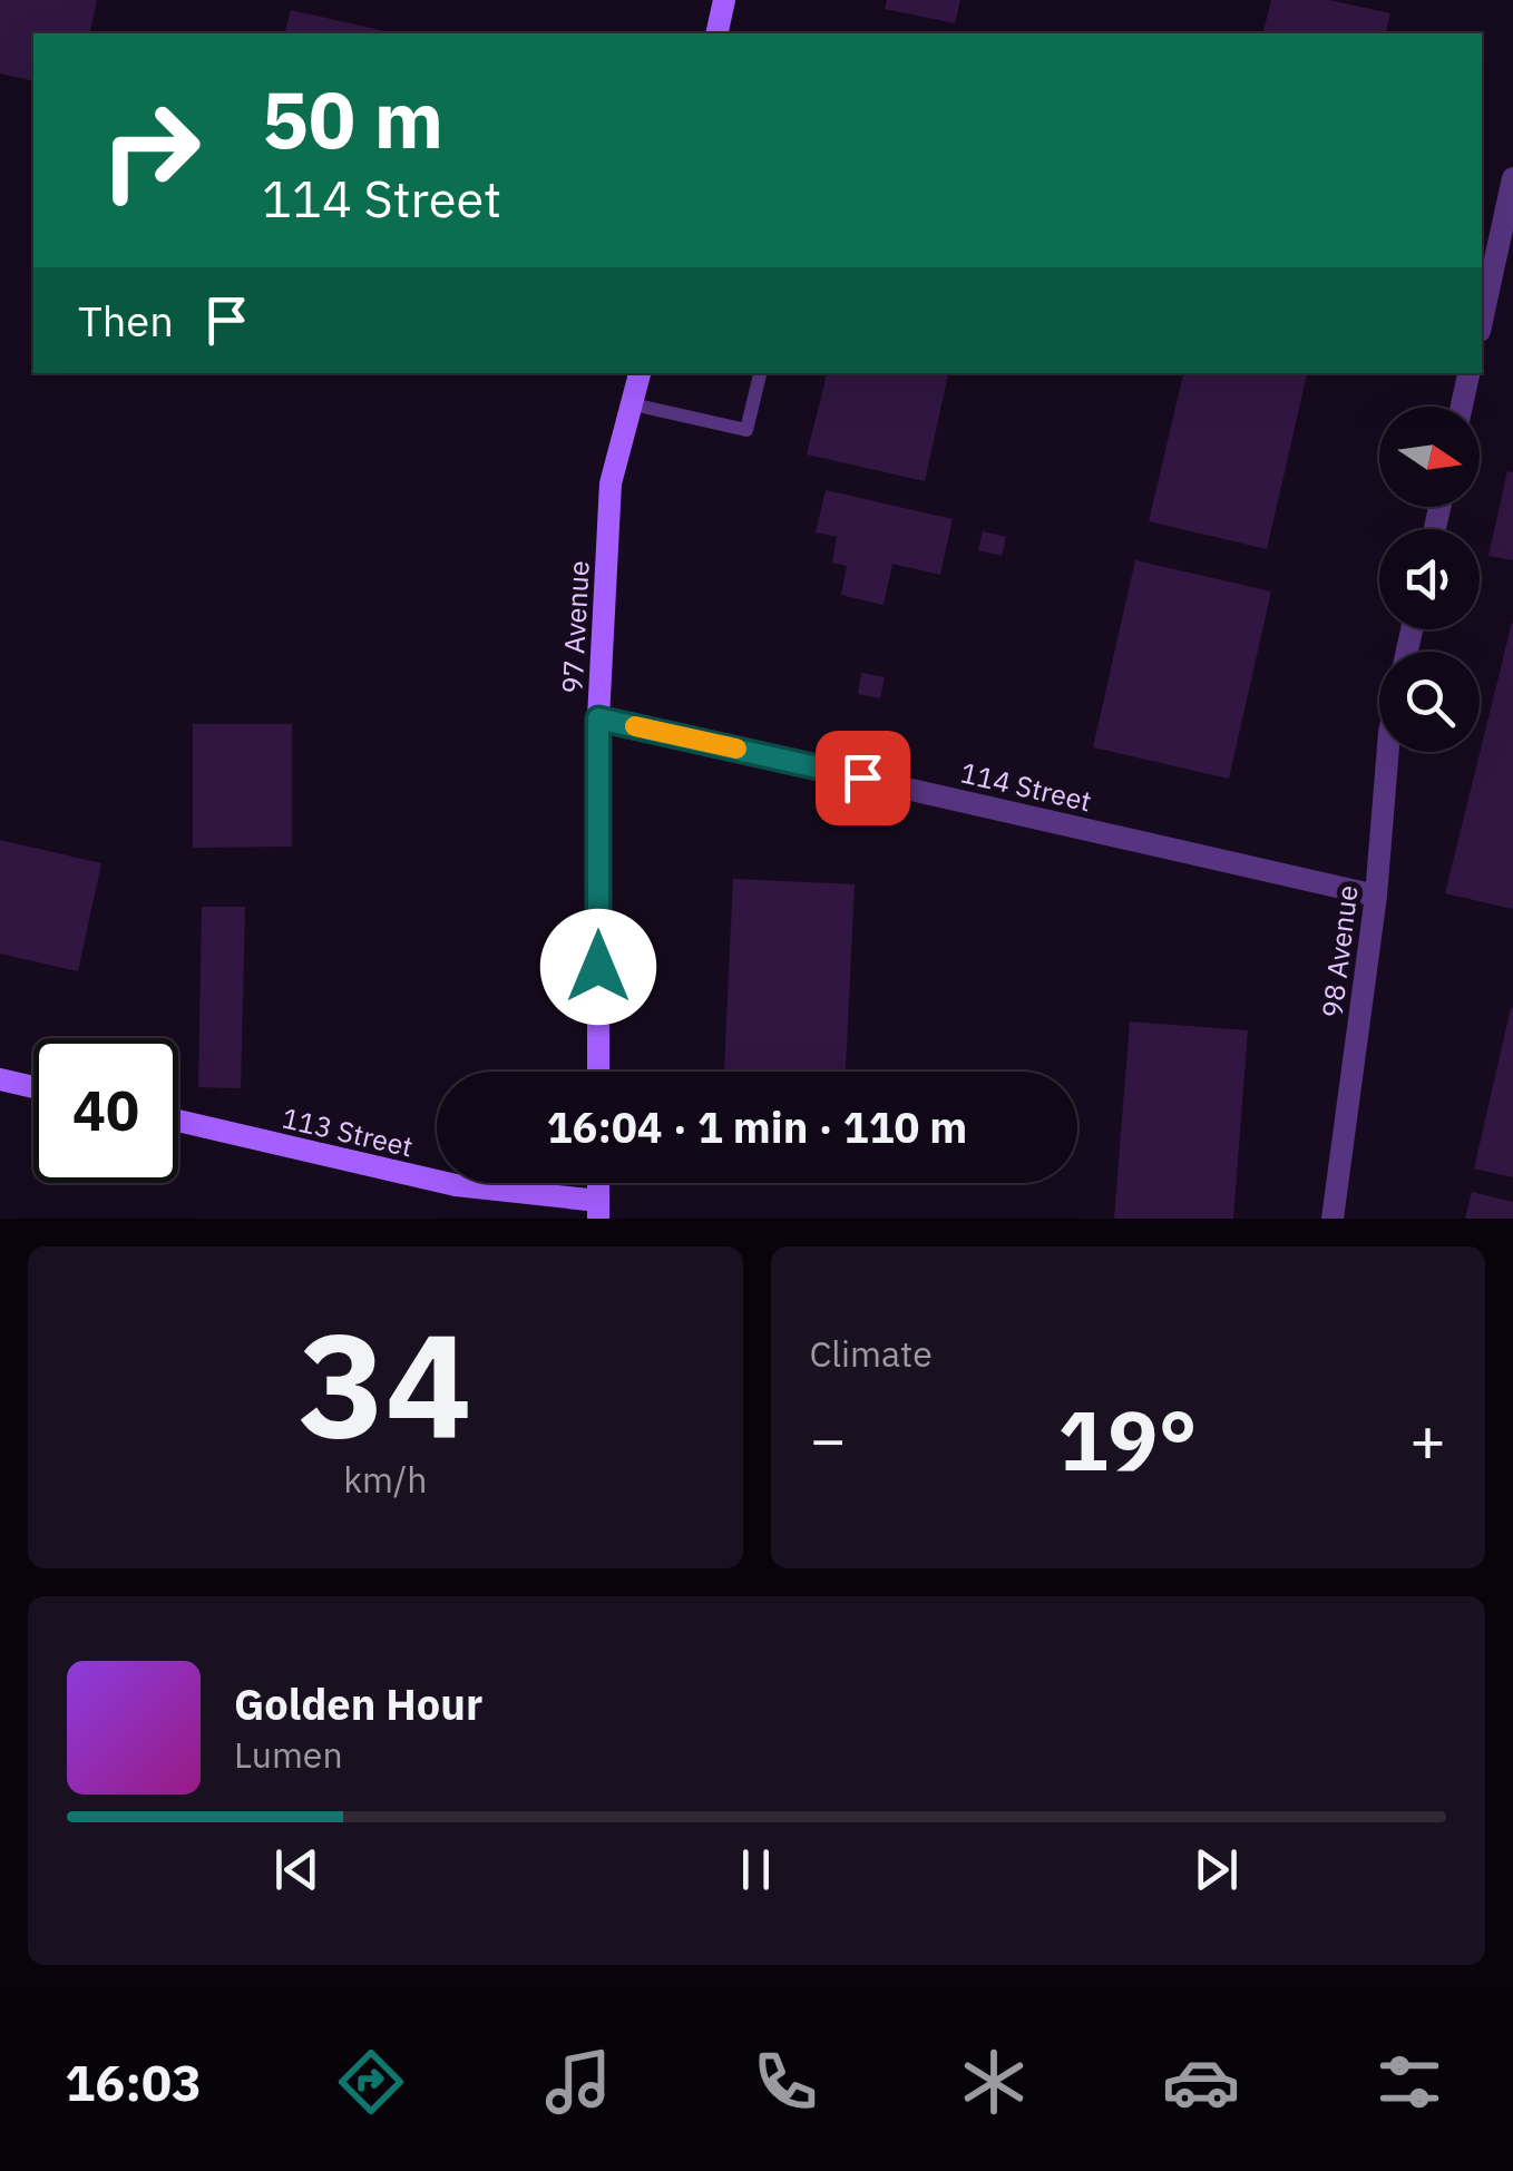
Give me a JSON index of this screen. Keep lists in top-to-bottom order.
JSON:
{
  "streets": {
    "street": [
      "97 Avenue",
      "114 Street",
      "98 Avenue",
      "113 Street"
    ]
  },
  "crossings": [
    ["97 Avenue", "114 Street"],
    ["114 Street", "98 Avenue"]
  ],
  "north": "right",
  "page": {
    "turn": ["50 m", "114 Street"],
    "then": "Then",
    "limit": "40",
    "trip": "16:04 · 1 min · 110 m",
    "tile": [
      ["34", "km/h"],
      "Climate"
    ],
    "heat": ["−", "19°", "+"],
    "song": ["Golden Hour", "Lumen"],
    "tabs": "16:03"
  }
}
